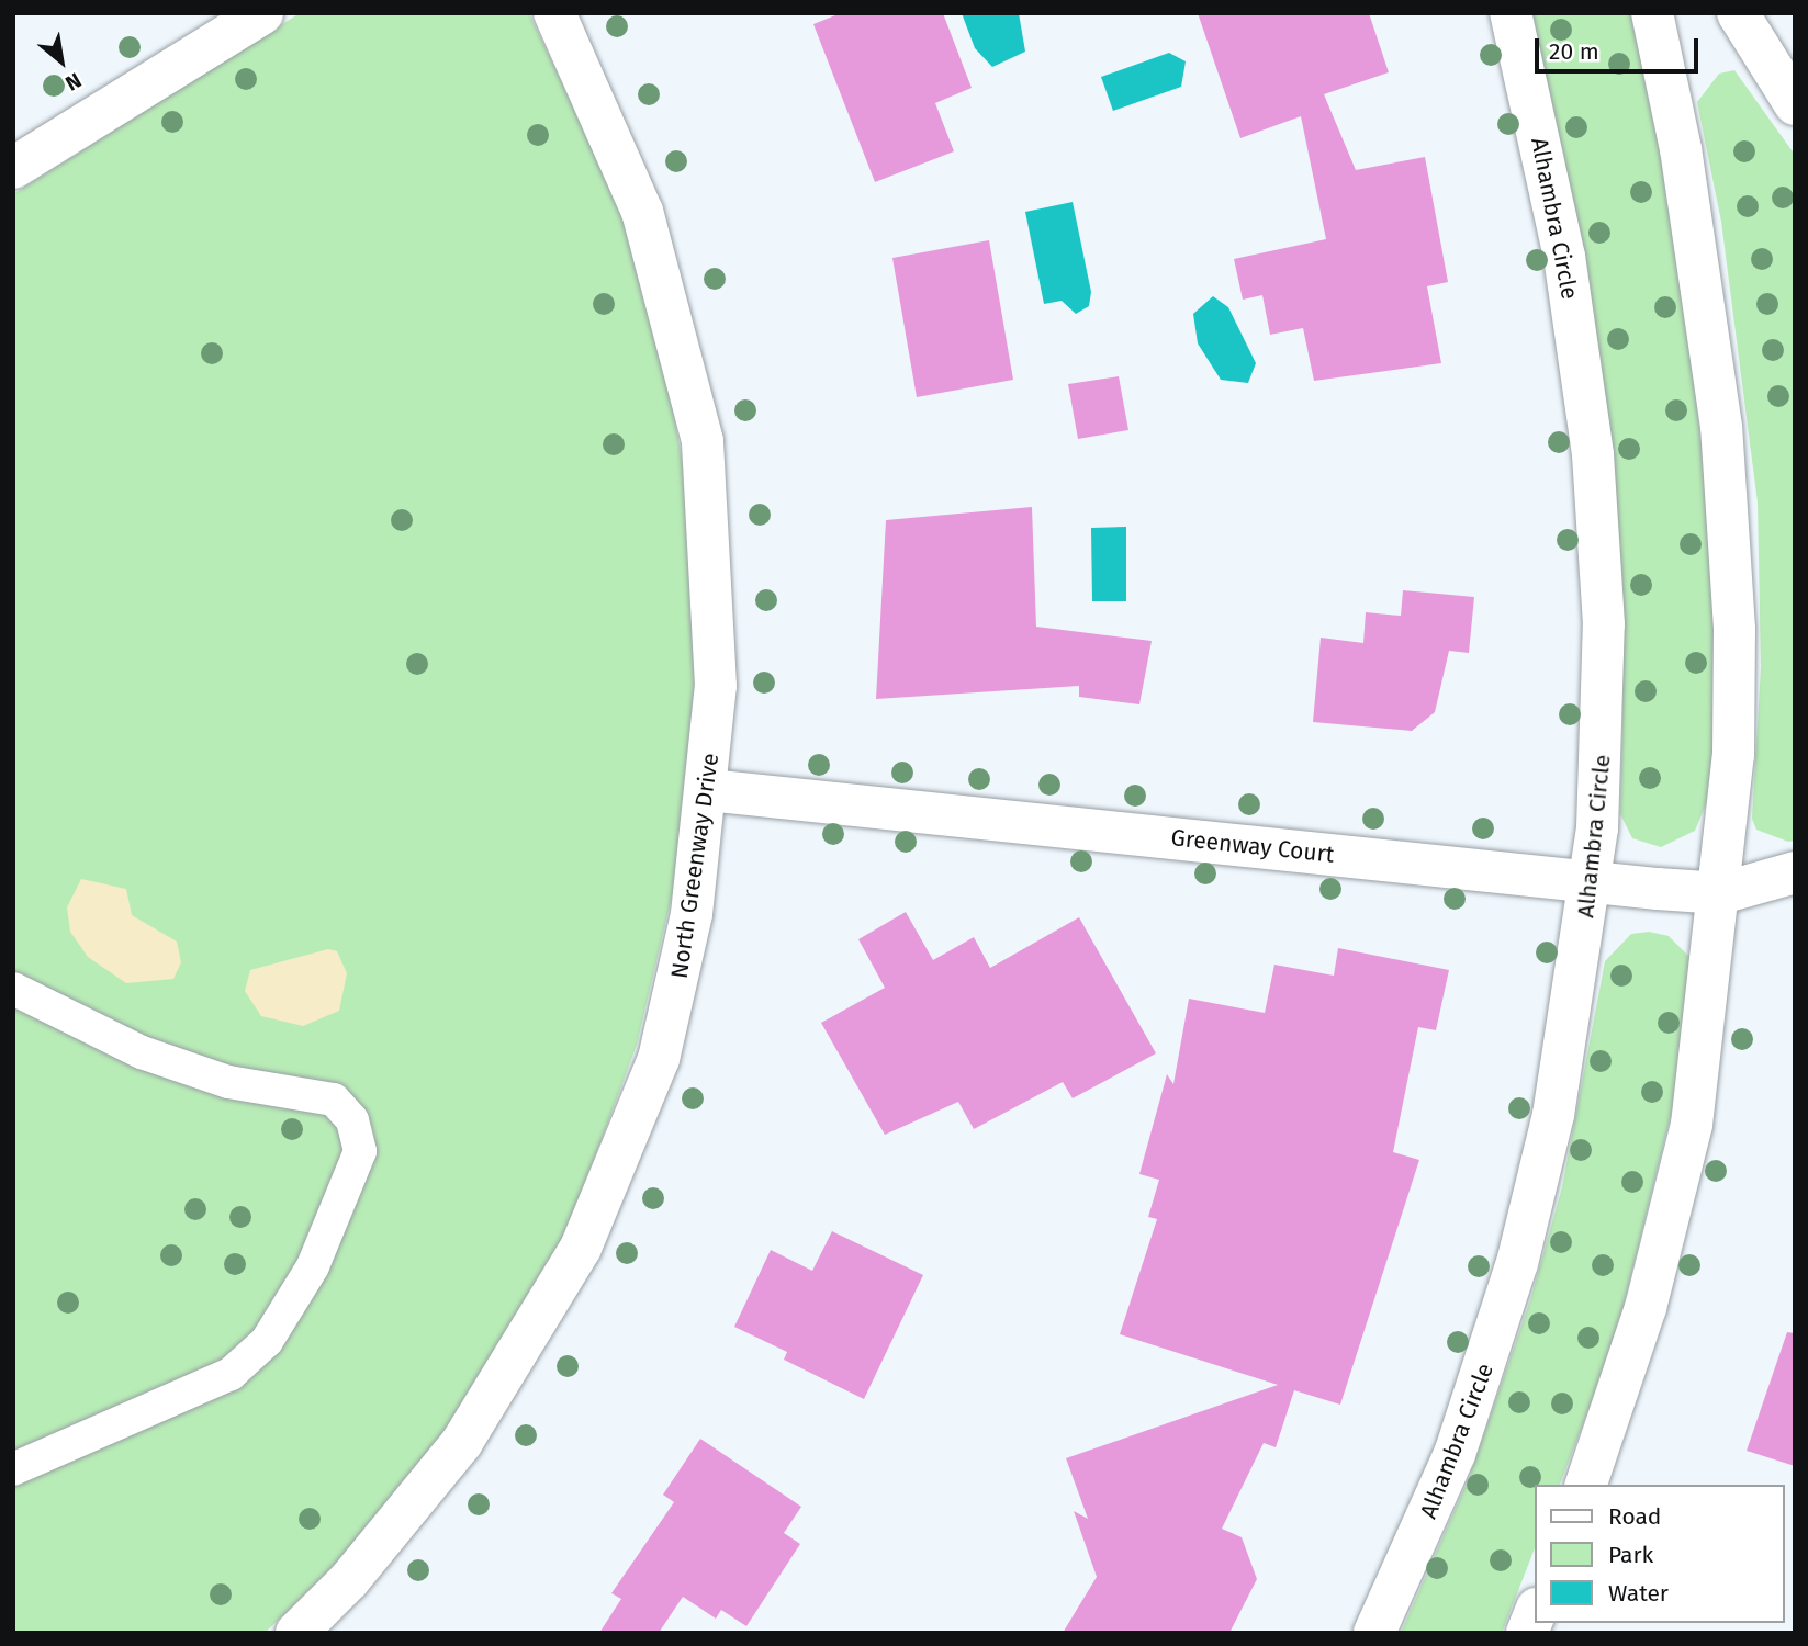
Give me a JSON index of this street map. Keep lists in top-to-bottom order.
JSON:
{
  "streets": {
    "street": ["Alhambra Circle", "Greenway Court", "North Greenway Drive"]
  },
  "crossings": [
    ["Alhambra Circle", "Greenway Court"],
    ["Greenway Court", "North Greenway Drive"]
  ],
  "legend": ["Road", "Park", "Water"],
  "scale_bar": "20 m",
  "north": "bottom right"
}
